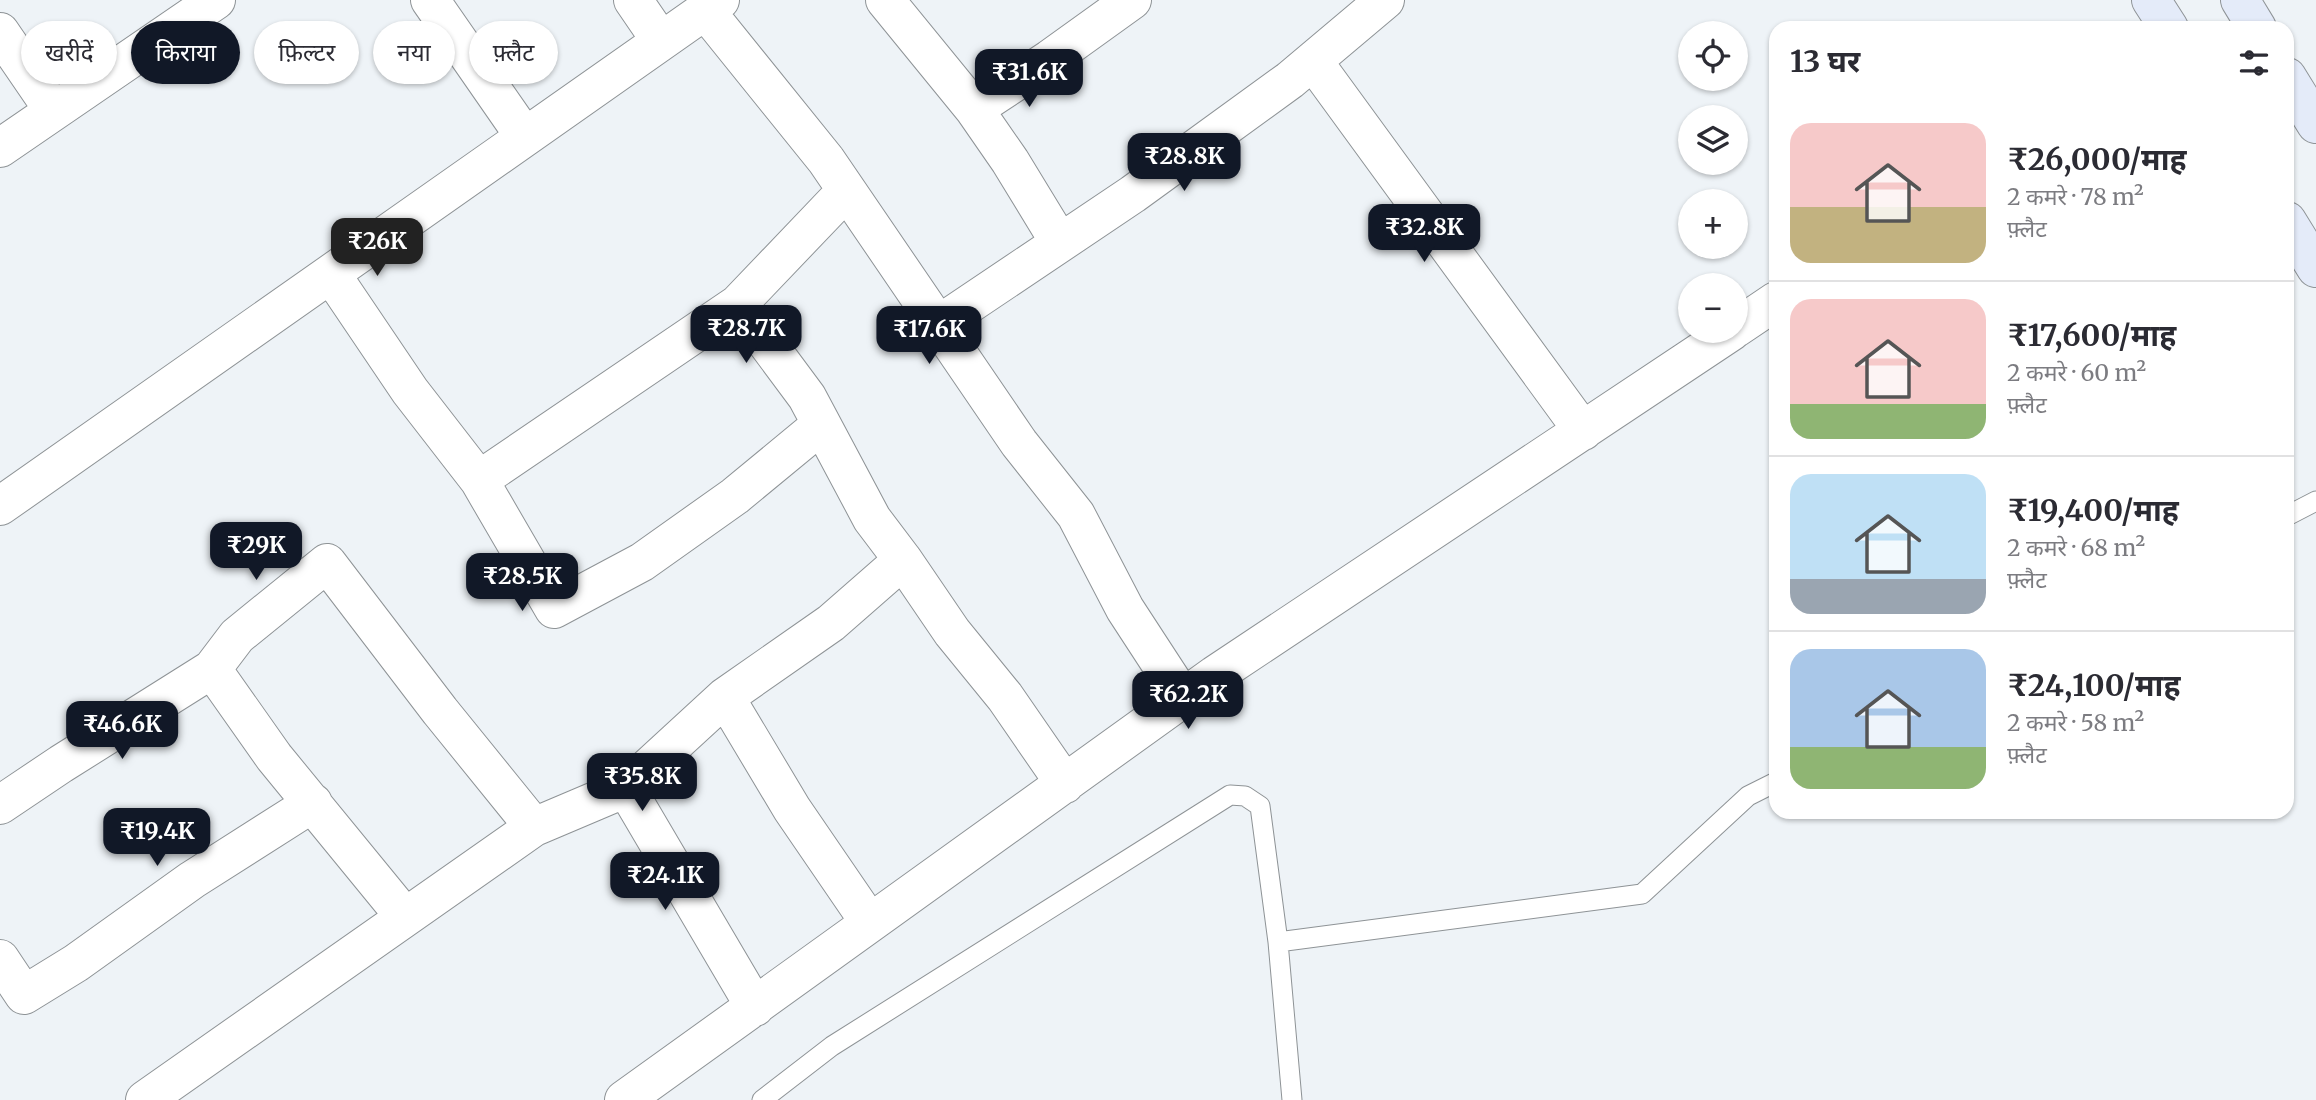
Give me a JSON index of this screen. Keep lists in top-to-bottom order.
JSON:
{
  "page": {
    "map_buttons": ["+", "−"],
    "chip": [
      "खरीदें",
      "किराया",
      "फ़िल्टर",
      "नया",
      "फ़्लैट"
    ],
    "heading": "13 घर",
    "price": [
      "₹31.6K",
      "₹28.8K",
      "₹32.8K",
      "₹26K",
      "₹28.7K",
      "₹17.6K",
      "₹29K",
      "₹28.5K",
      "₹62.2K",
      "₹46.6K",
      "₹35.8K",
      "₹19.4K",
      "₹24.1K"
    ],
    "list": [
      {
        "name": "₹26,000/माह",
        "note": "2 कमरे · 78 m² · फ़्लैट"
      },
      {
        "name": "₹17,600/माह",
        "note": "2 कमरे · 60 m² · फ़्लैट"
      },
      {
        "name": "₹19,400/माह",
        "note": "2 कमरे · 68 m² · फ़्लैट"
      },
      {
        "name": "₹24,100/माह",
        "note": "2 कमरे · 58 m² · फ़्लैट"
      }
    ]
  }
}
